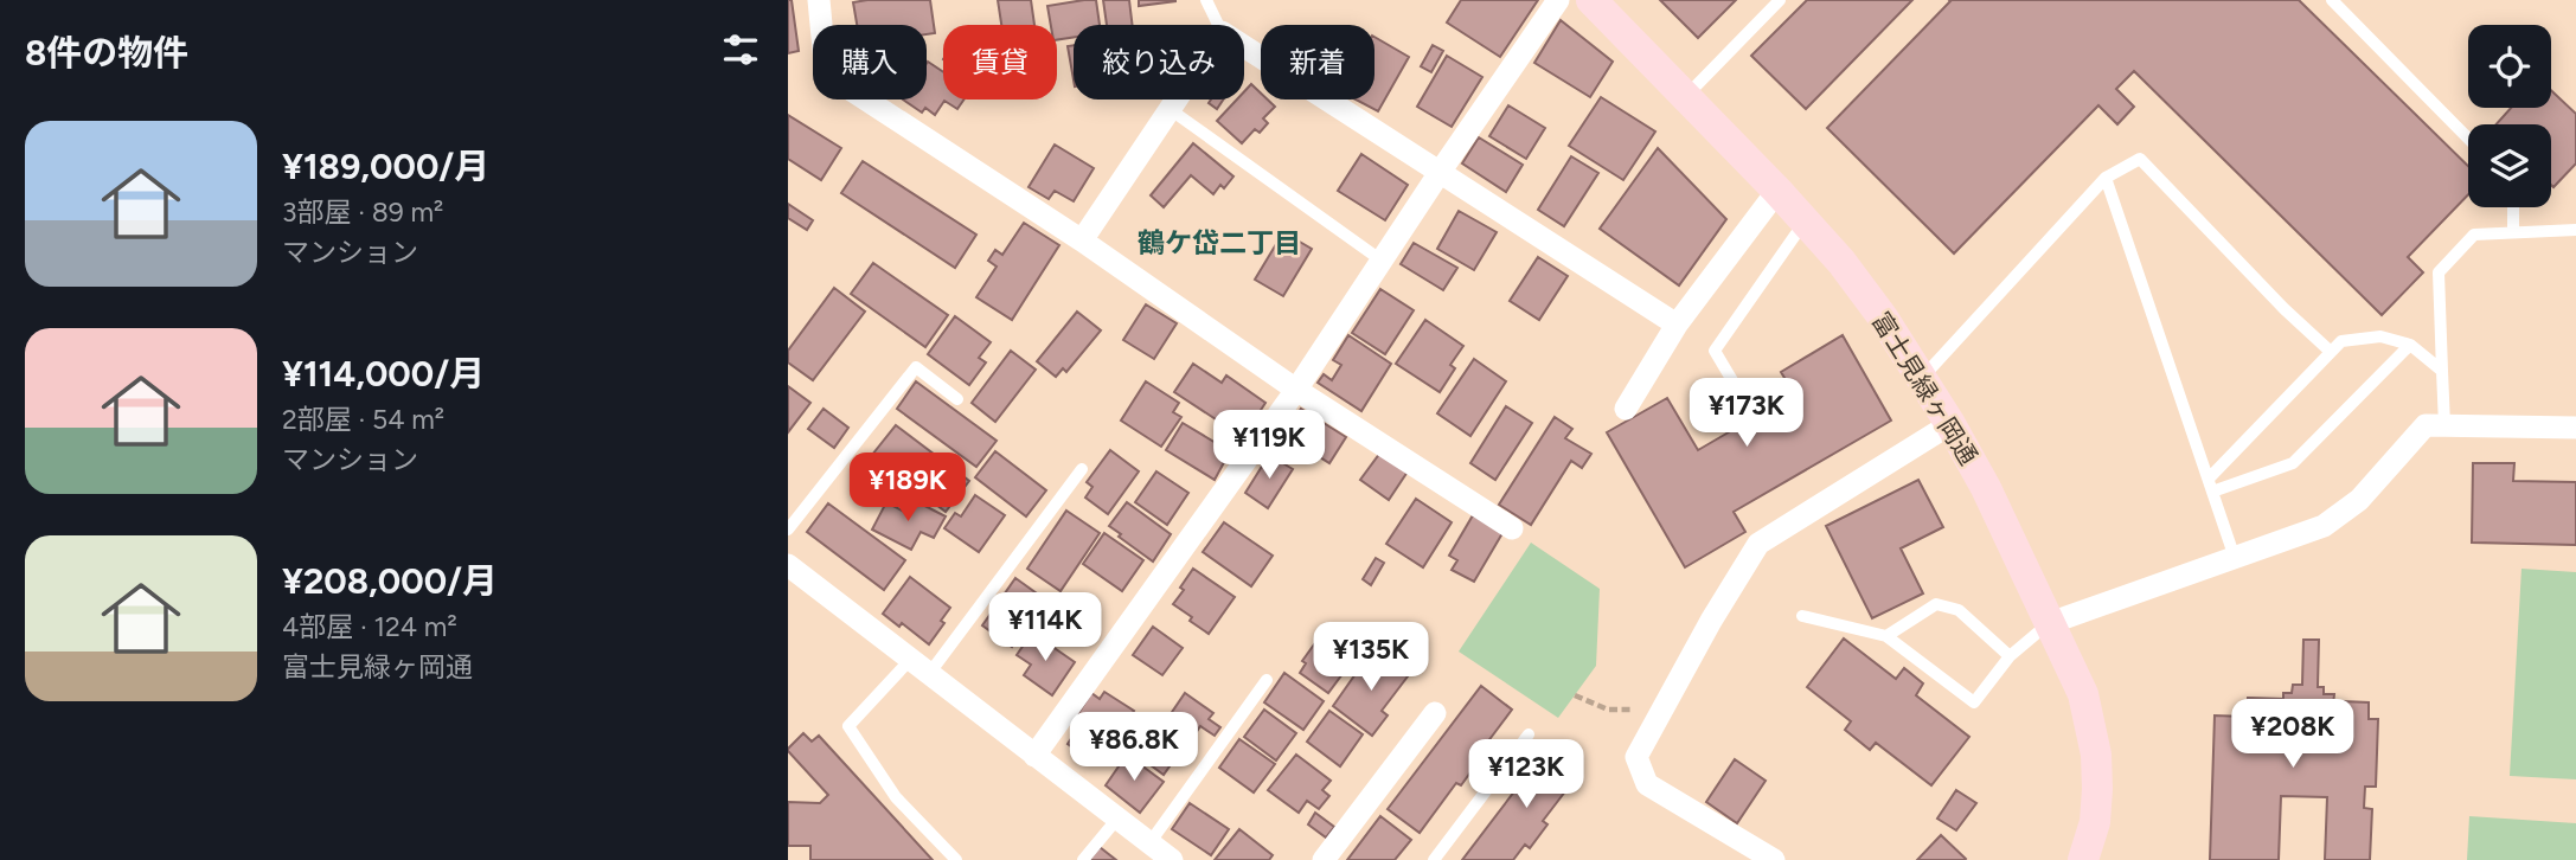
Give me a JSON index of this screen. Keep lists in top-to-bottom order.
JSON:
{
  "streets": {
    "street": ["富士見緑ヶ岡通"]
  },
  "districts": ["鶴ケ岱二丁目"],
  "page": {
    "heading": "8件の物件",
    "chip": [
      "購入",
      "賃貸",
      "絞り込み",
      "新着"
    ],
    "list": [
      {
        "name": "¥189,000/月",
        "note": "3部屋 · 89 m² · マンション"
      },
      {
        "name": "¥114,000/月",
        "note": "2部屋 · 54 m² · マンション"
      },
      {
        "name": "¥208,000/月",
        "note": "4部屋 · 124 m² · 富士見緑ヶ岡通"
      }
    ],
    "price": [
      "¥173K",
      "¥119K",
      "¥189K",
      "¥114K",
      "¥135K",
      "¥208K",
      "¥86.8K",
      "¥123K"
    ]
  }
}
